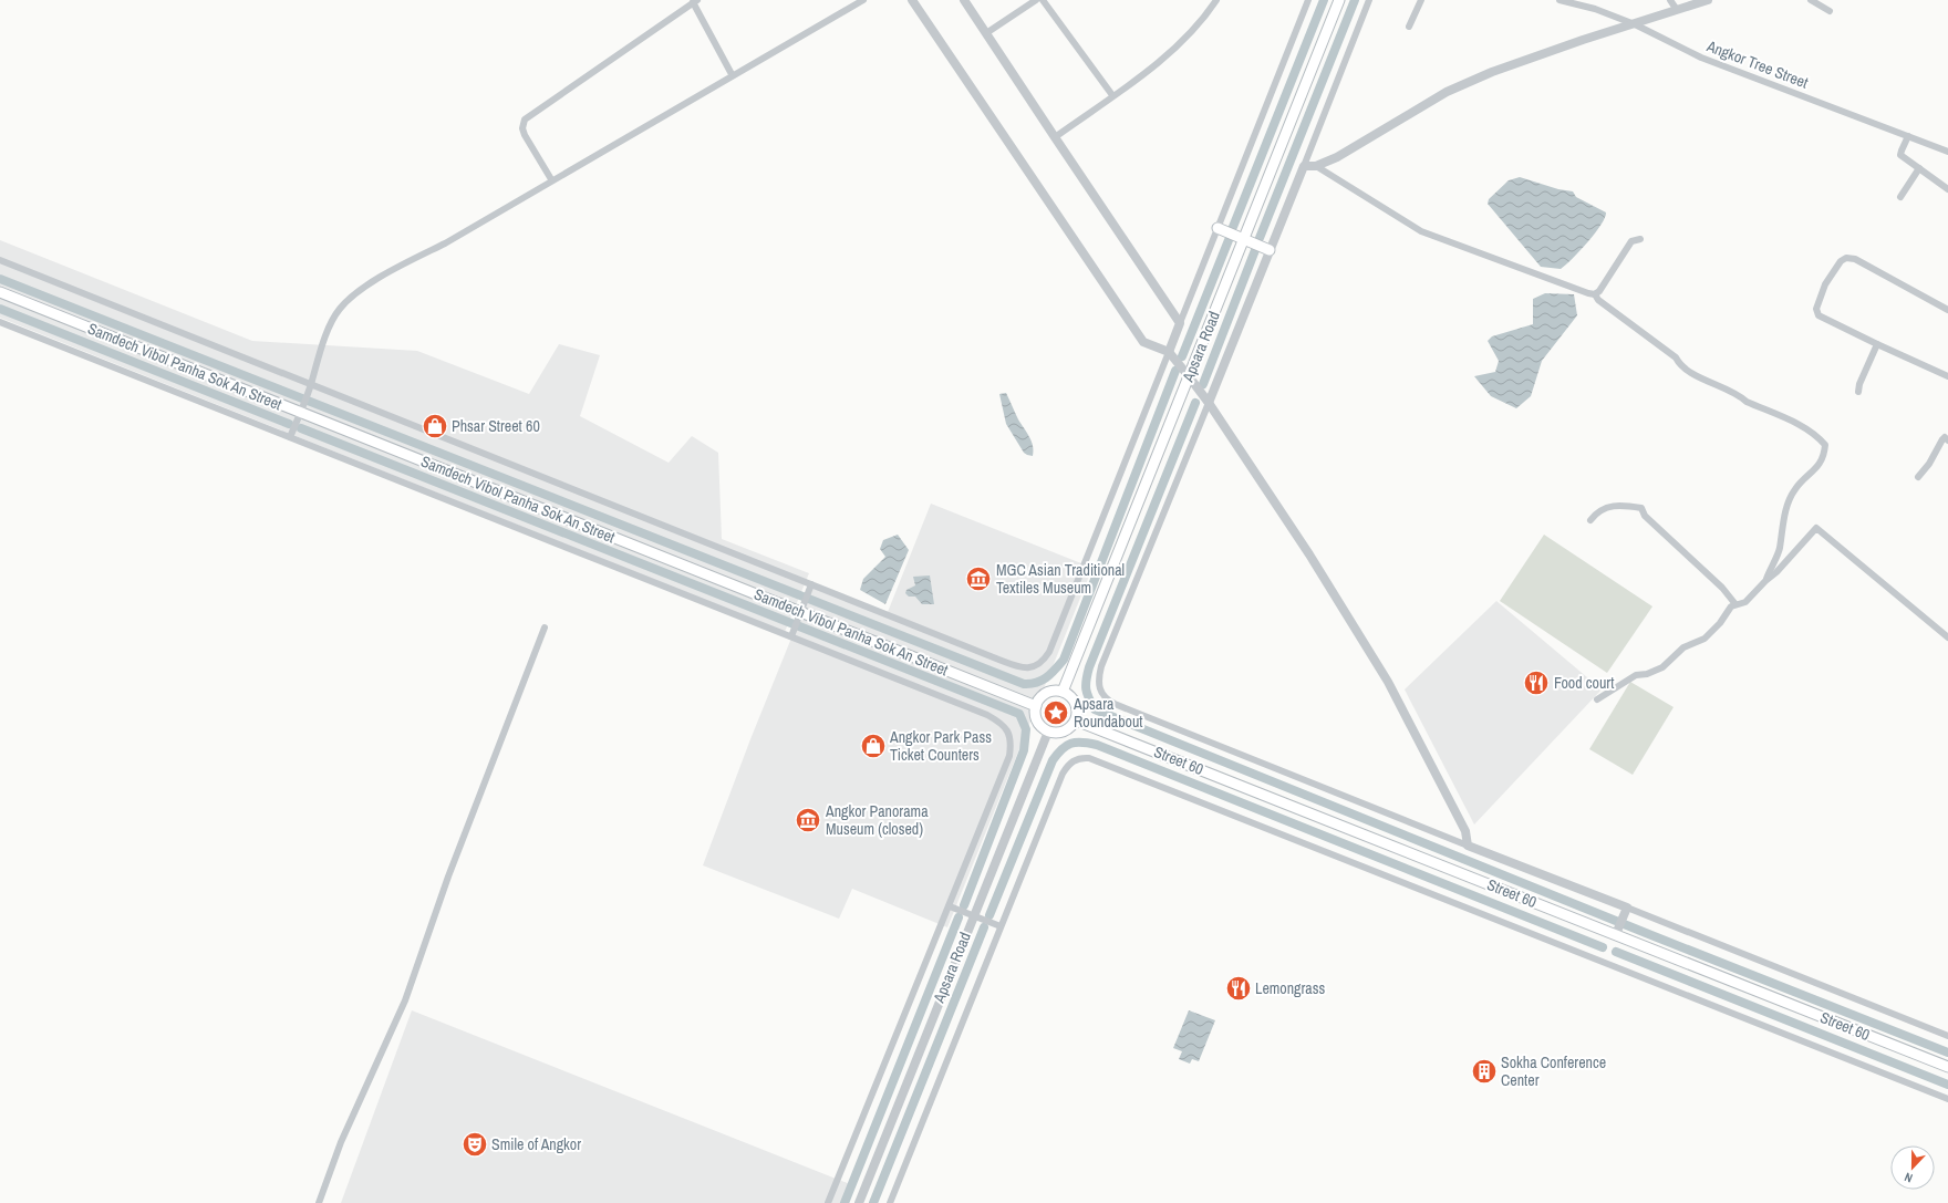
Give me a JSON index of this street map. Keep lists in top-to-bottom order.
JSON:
{
  "streets": {
    "main road": ["Apsara Road", "Samdech Vibol Panha Sok An Street", "Street 60"],
    "street": ["Angkor Tree Street"]
  },
  "crossings": [
    ["Apsara Road", "Samdech Vibol Panha Sok An Street"],
    ["Apsara Road", "Street 60"],
    ["Samdech Vibol Panha Sok An Street", "Street 60"]
  ],
  "places": {
    "shop": ["Phsar Street 60", "Angkor Park Pass Ticket Counters"],
    "museum": ["MGC Asian Traditional Textiles Museum", "Angkor Panorama Museum (closed)"],
    "restaurant": ["Food court", "Lemongrass"],
    "place": ["Apsara Roundabout"],
    "building": ["Sokha Conference Center"],
    "theatre": ["Smile of Angkor"]
  },
  "north": "bottom"
}
